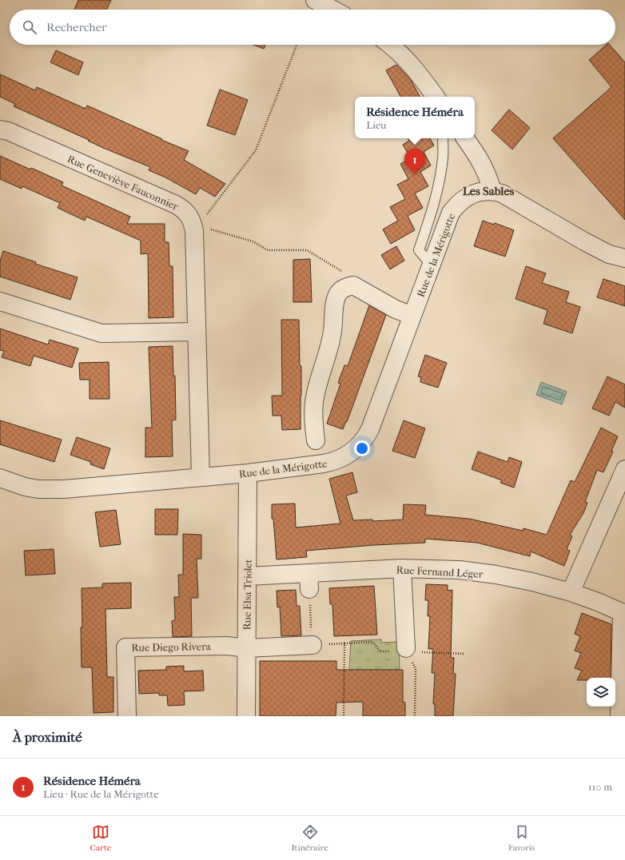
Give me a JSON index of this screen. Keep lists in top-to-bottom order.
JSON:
{
  "streets": {
    "street": [
      "Rue Geneviève Fauconnier",
      "Rue de la Mérigotte",
      "Rue Fernand Léger",
      "Rue Elsa Triolet",
      "Rue Diego Rivera"
    ]
  },
  "crossings": [
    ["Rue de la Mérigotte", "Rue Elsa Triolet"],
    ["Rue Fernand Léger", "Rue Elsa Triolet"],
    ["Rue Elsa Triolet", "Rue Diego Rivera"]
  ],
  "districts": ["Les Sables"],
  "page": {
    "search": "Rechercher",
    "popup": ["Résidence Héméra", "Lieu"],
    "pins": "1",
    "heading": "À proximité",
    "list": [
      {
        "mark": "1",
        "name": "Résidence Héméra",
        "note": "Lieu · Rue de la Mérigotte",
        "value": "110 m"
      }
    ],
    "nav": ["Carte", "Itinéraire", "Favoris"]
  }
}
